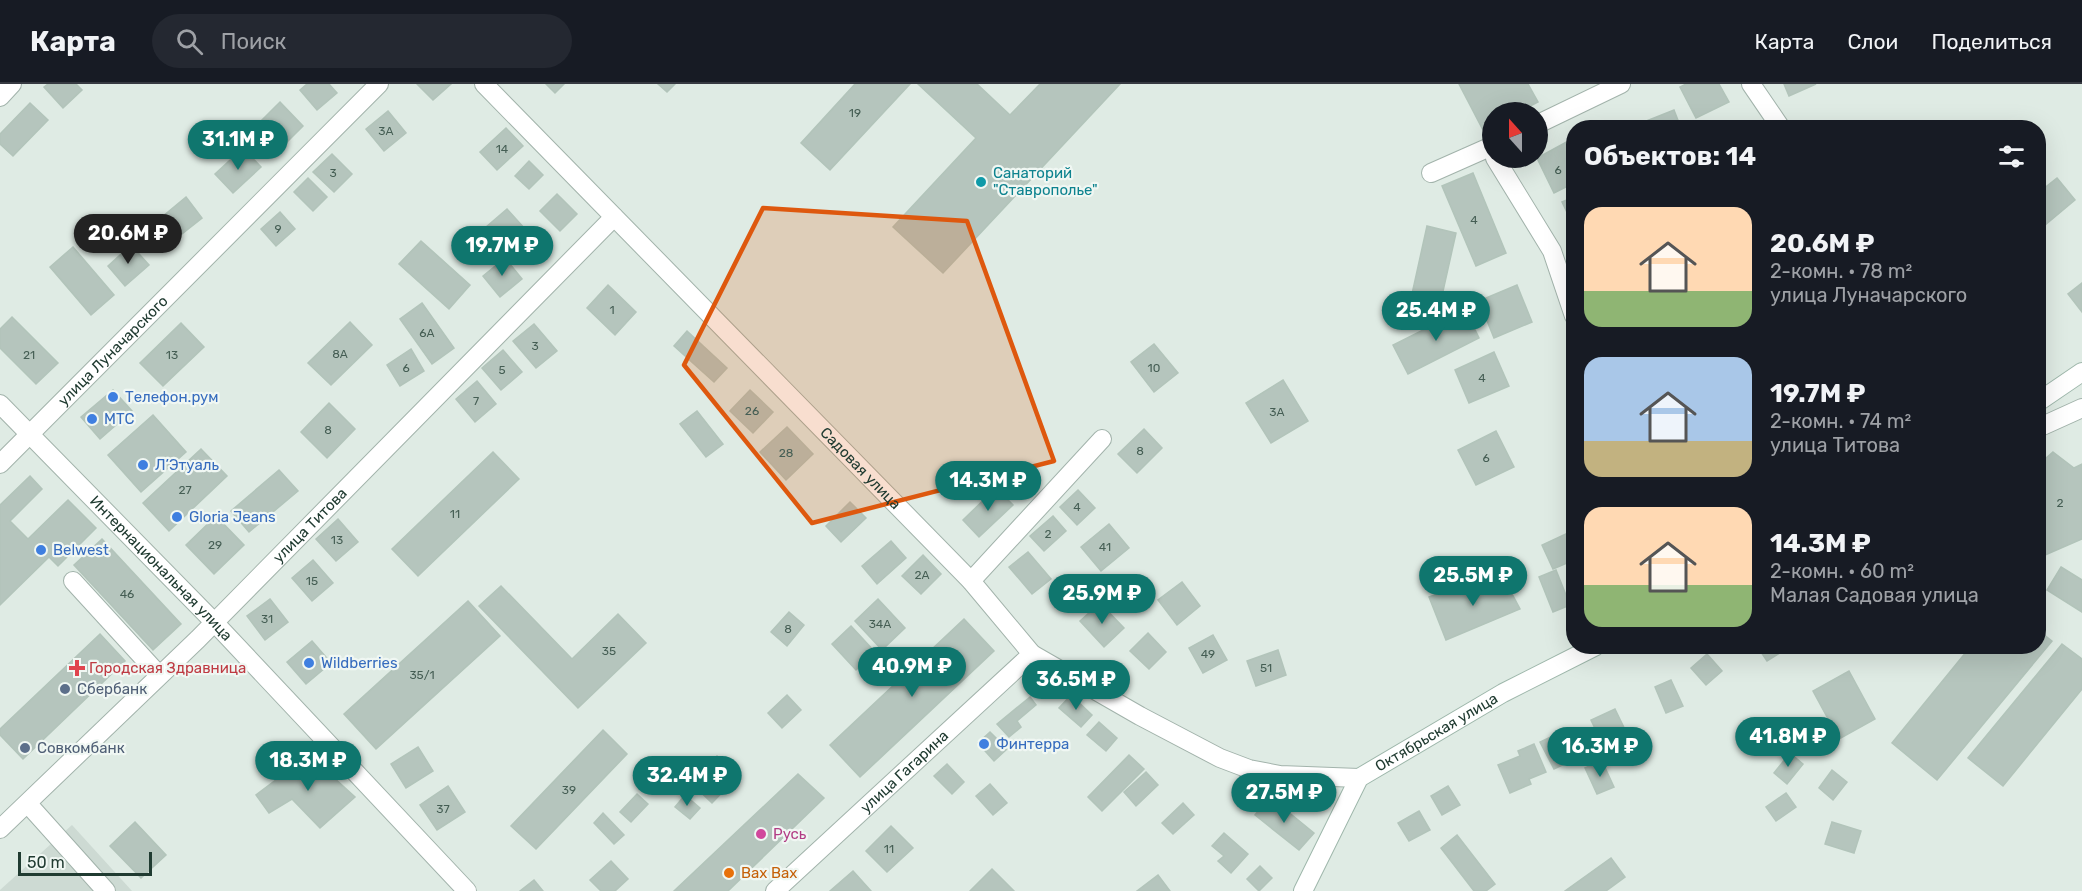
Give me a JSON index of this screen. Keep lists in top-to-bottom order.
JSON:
{
  "streets": {
    "street": [
      "улица Луначарского",
      "Садовая улица",
      "улица Титова",
      "Интернациональная улица",
      "Октябрьская улица",
      "улица Гагарина"
    ]
  },
  "crossings": [
    ["улица Луначарского", "Интернациональная улица"],
    ["Садовая улица", "улица Титова"],
    ["Садовая улица", "Октябрьская улица"],
    ["Садовая улица", "улица Гагарина"],
    ["улица Титова", "Интернациональная улица"]
  ],
  "places": {
    "other": [
      "Санаторий \"Ставрополье\"",
      "Телефон.рум",
      "МТС",
      "Л’Этуаль",
      "Gloria Jeans",
      "Belwest",
      "Wildberries",
      "Сбербанк",
      "Финтерра",
      "Совкомбанк",
      "Русь",
      "Вах Вах"
    ],
    "health": ["Городская Здравница"]
  },
  "house_numbers": [
    "19",
    "3А",
    "14",
    "6",
    "3",
    "4",
    "9",
    "1",
    "6А",
    "3",
    "8А",
    "21",
    "13",
    "6",
    "10",
    "5",
    "4",
    "7",
    "26",
    "3А",
    "8",
    "8",
    "28",
    "6",
    "27",
    "2",
    "4",
    "11",
    "2",
    "13",
    "29",
    "41",
    "2А",
    "15",
    "46",
    "31",
    "34А",
    "8",
    "35",
    "49",
    "51",
    "35/1",
    "39",
    "37",
    "11"
  ],
  "scale_bar": "50 m",
  "north": "top",
  "page": {
    "header": "Карта",
    "search": "Поиск",
    "nav": ["Карта", "Слои", "Поделиться"],
    "price": [
      "31.1M ₽",
      "20.6M ₽",
      "19.7M ₽",
      "25.4M ₽",
      "14.3M ₽",
      "25.5M ₽",
      "25.9M ₽",
      "40.9M ₽",
      "36.5M ₽",
      "41.8M ₽",
      "16.3M ₽",
      "18.3M ₽",
      "32.4M ₽",
      "27.5M ₽"
    ],
    "heading": "Объектов: 14",
    "list": [
      {
        "name": "20.6M ₽",
        "note": "2-комн. · 78 m² · улица Луначарского"
      },
      {
        "name": "19.7M ₽",
        "note": "2-комн. · 74 m² · улица Титова"
      },
      {
        "name": "14.3M ₽",
        "note": "2-комн. · 60 m² · Малая Садовая улица"
      }
    ],
    "scale": "50 m"
  }
}
